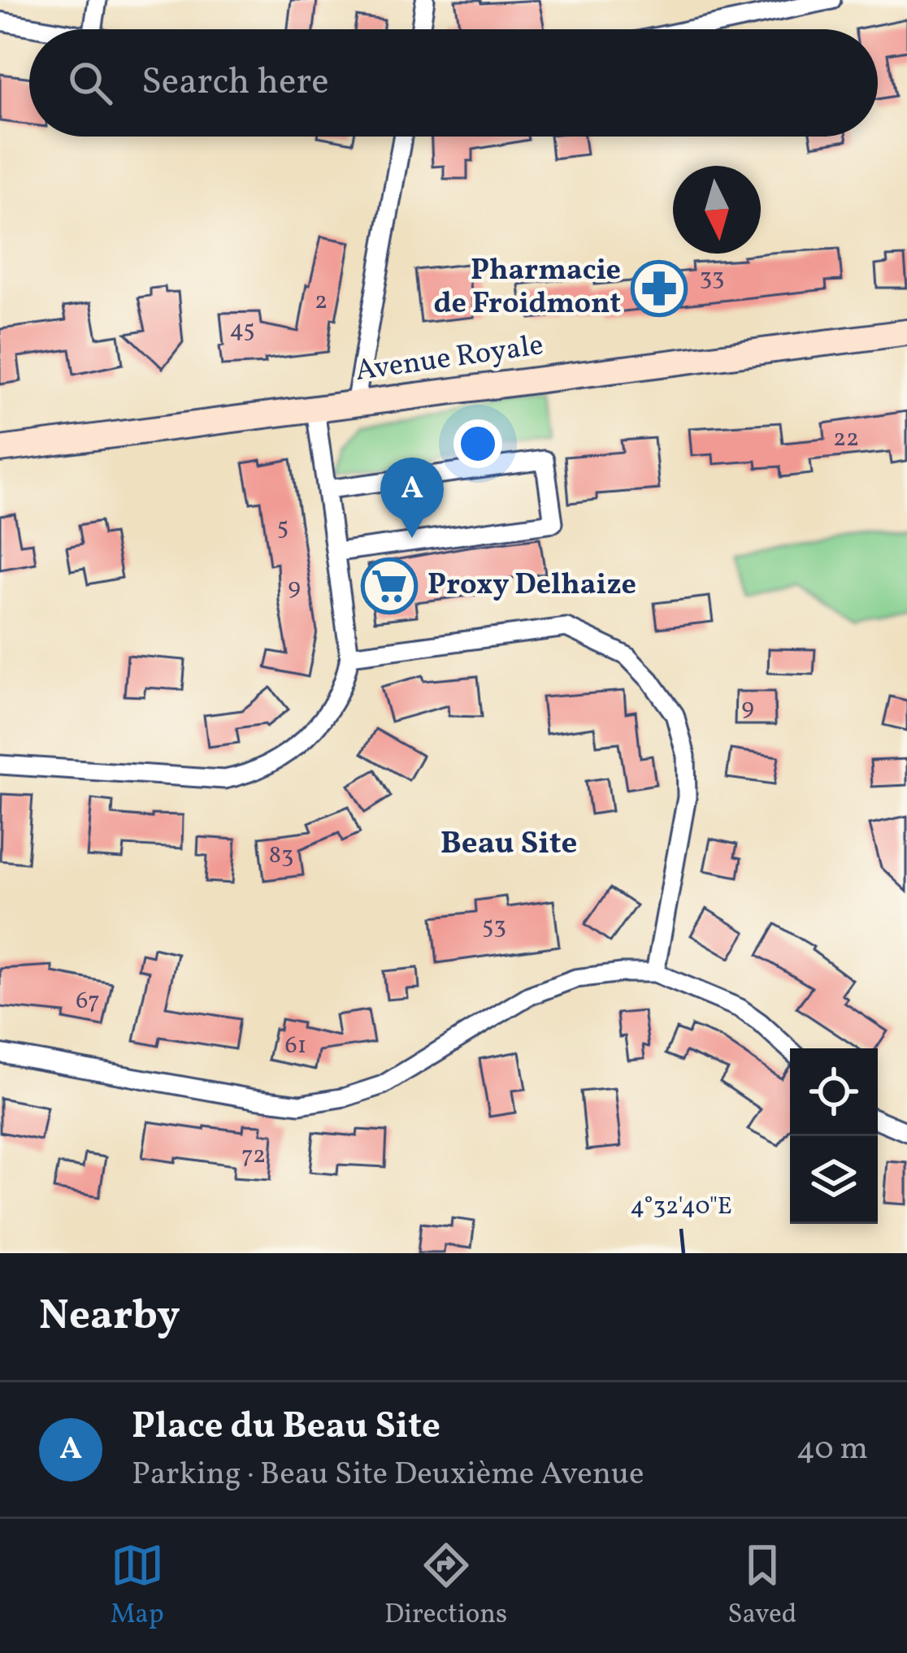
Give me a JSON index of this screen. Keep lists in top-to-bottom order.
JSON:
{
  "streets": {
    "street": ["Avenue Royale"]
  },
  "districts": ["Beau Site"],
  "places": {
    "pharmacy": ["Pharmacie de Froidmont"],
    "supermarket": ["Proxy Delhaize"]
  },
  "house_numbers": [
    "33",
    "2",
    "45",
    "22",
    "5",
    "9",
    "9",
    "83",
    "53",
    "67",
    "61",
    "72"
  ],
  "north": "bottom",
  "page": {
    "search": "Search here",
    "pins": "A",
    "heading": "Nearby",
    "list": [
      {
        "mark": "A",
        "name": "Place du Beau Site",
        "note": "Parking · Beau Site Deuxième Avenue",
        "value": "40 m"
      }
    ],
    "nav": ["Map", "Directions", "Saved"]
  },
  "coordinates": ["4°32'40\"E"]
}
